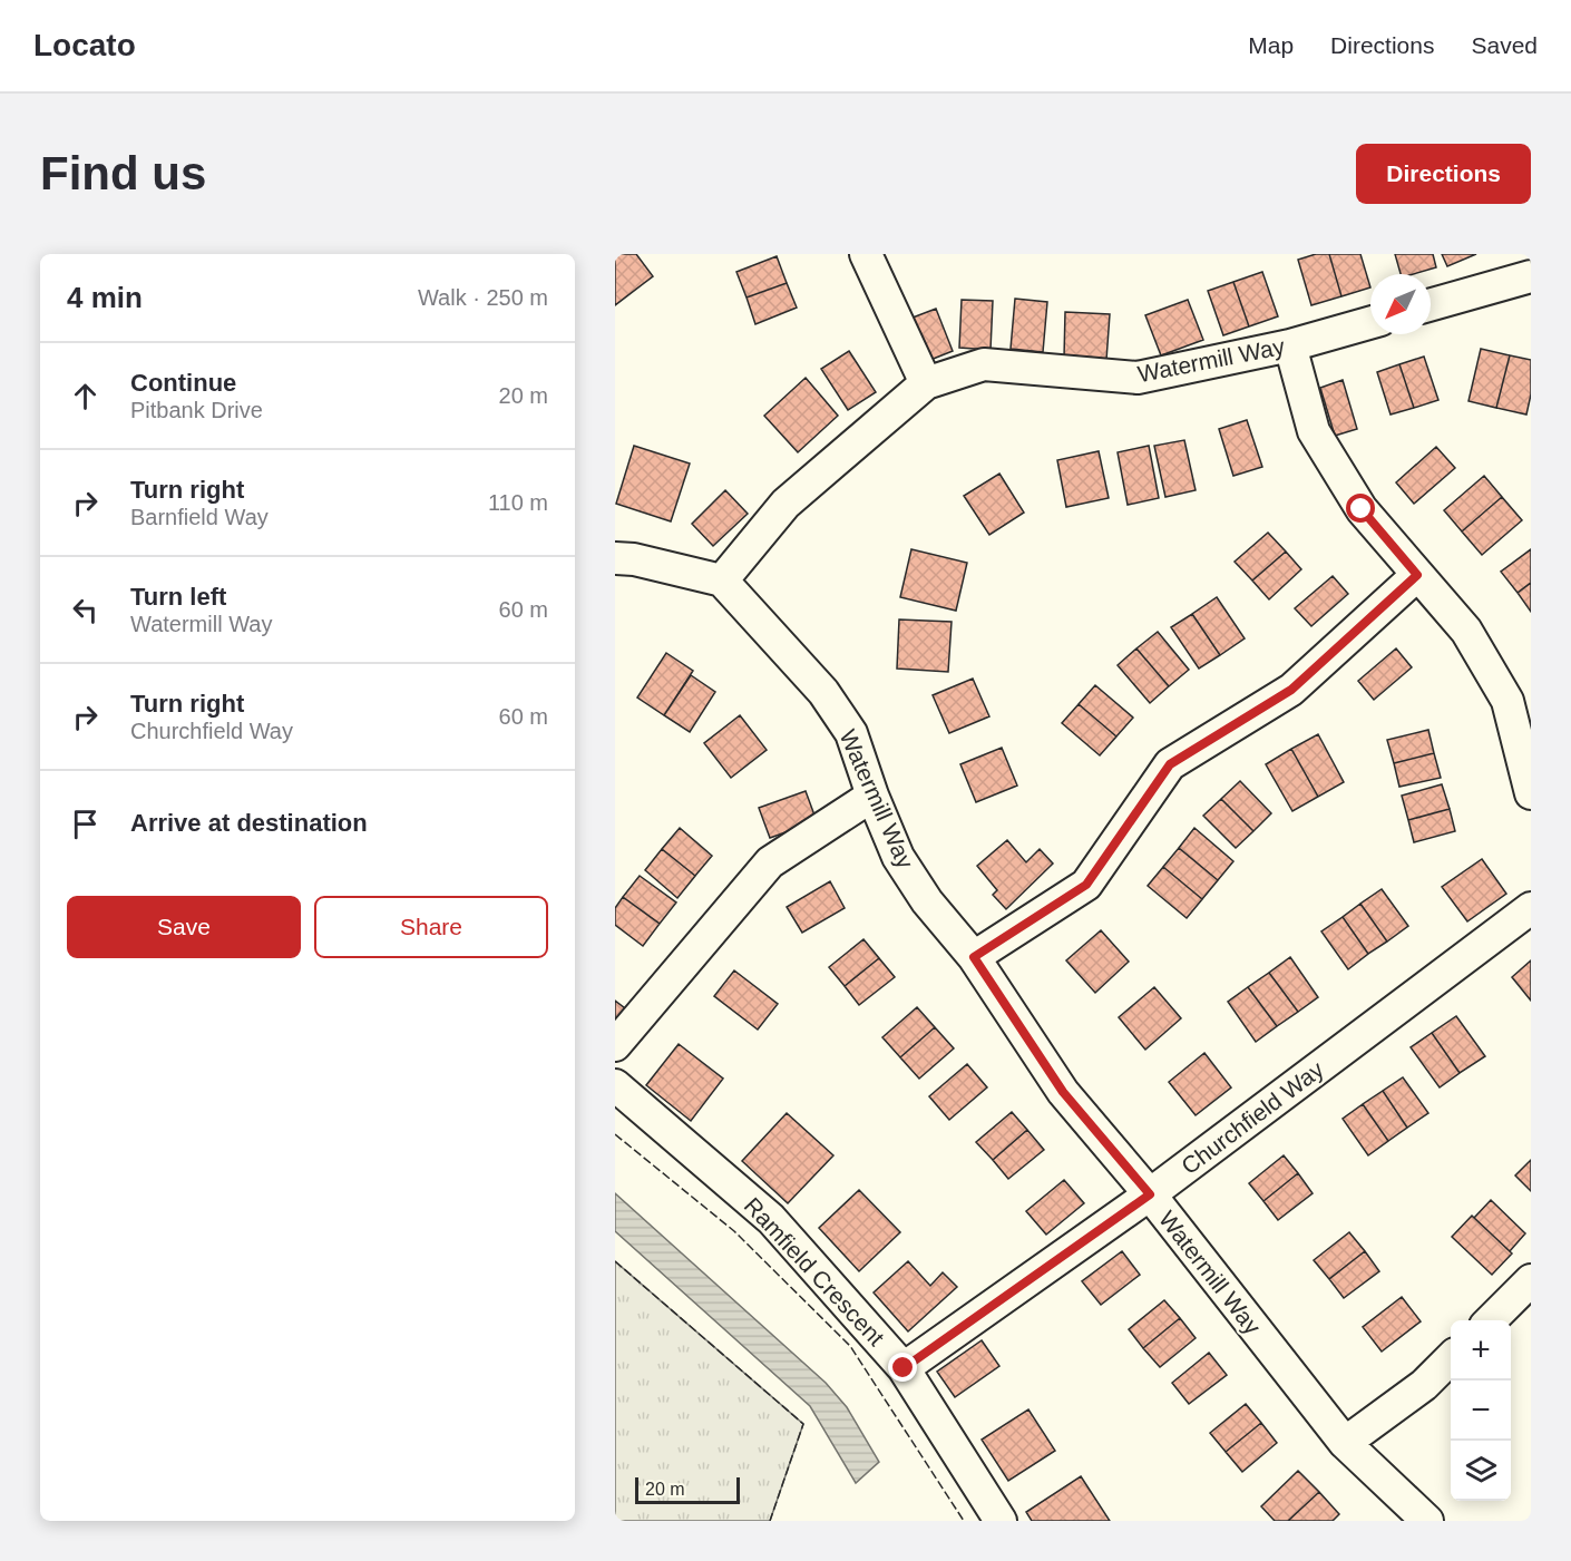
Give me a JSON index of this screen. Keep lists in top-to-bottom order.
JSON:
{
  "streets": {
    "street": ["Watermill Way", "Churchfield Way", "Ramfield Crescent"]
  },
  "crossings": [
    ["Watermill Way", "Churchfield Way"],
    ["Churchfield Way", "Ramfield Crescent"]
  ],
  "scale_bar": "20 m",
  "north": "bottom left",
  "page": {
    "header": "Locato",
    "nav": ["Map", "Directions", "Saved"],
    "buttons": [
      "Directions",
      ["Save", "Share"]
    ],
    "title": "Find us",
    "heading": ["4 min", "Walk · 250 m"],
    "list": [
      ["Continue", "Pitbank Drive", "20 m"],
      ["Turn right", "Barnfield Way", "110 m"],
      ["Turn left", "Watermill Way", "60 m"],
      ["Turn right", "Churchfield Way", "60 m"],
      "Arrive at destination"
    ],
    "map_buttons": ["+", "−"],
    "scale": "20 m"
  }
}
